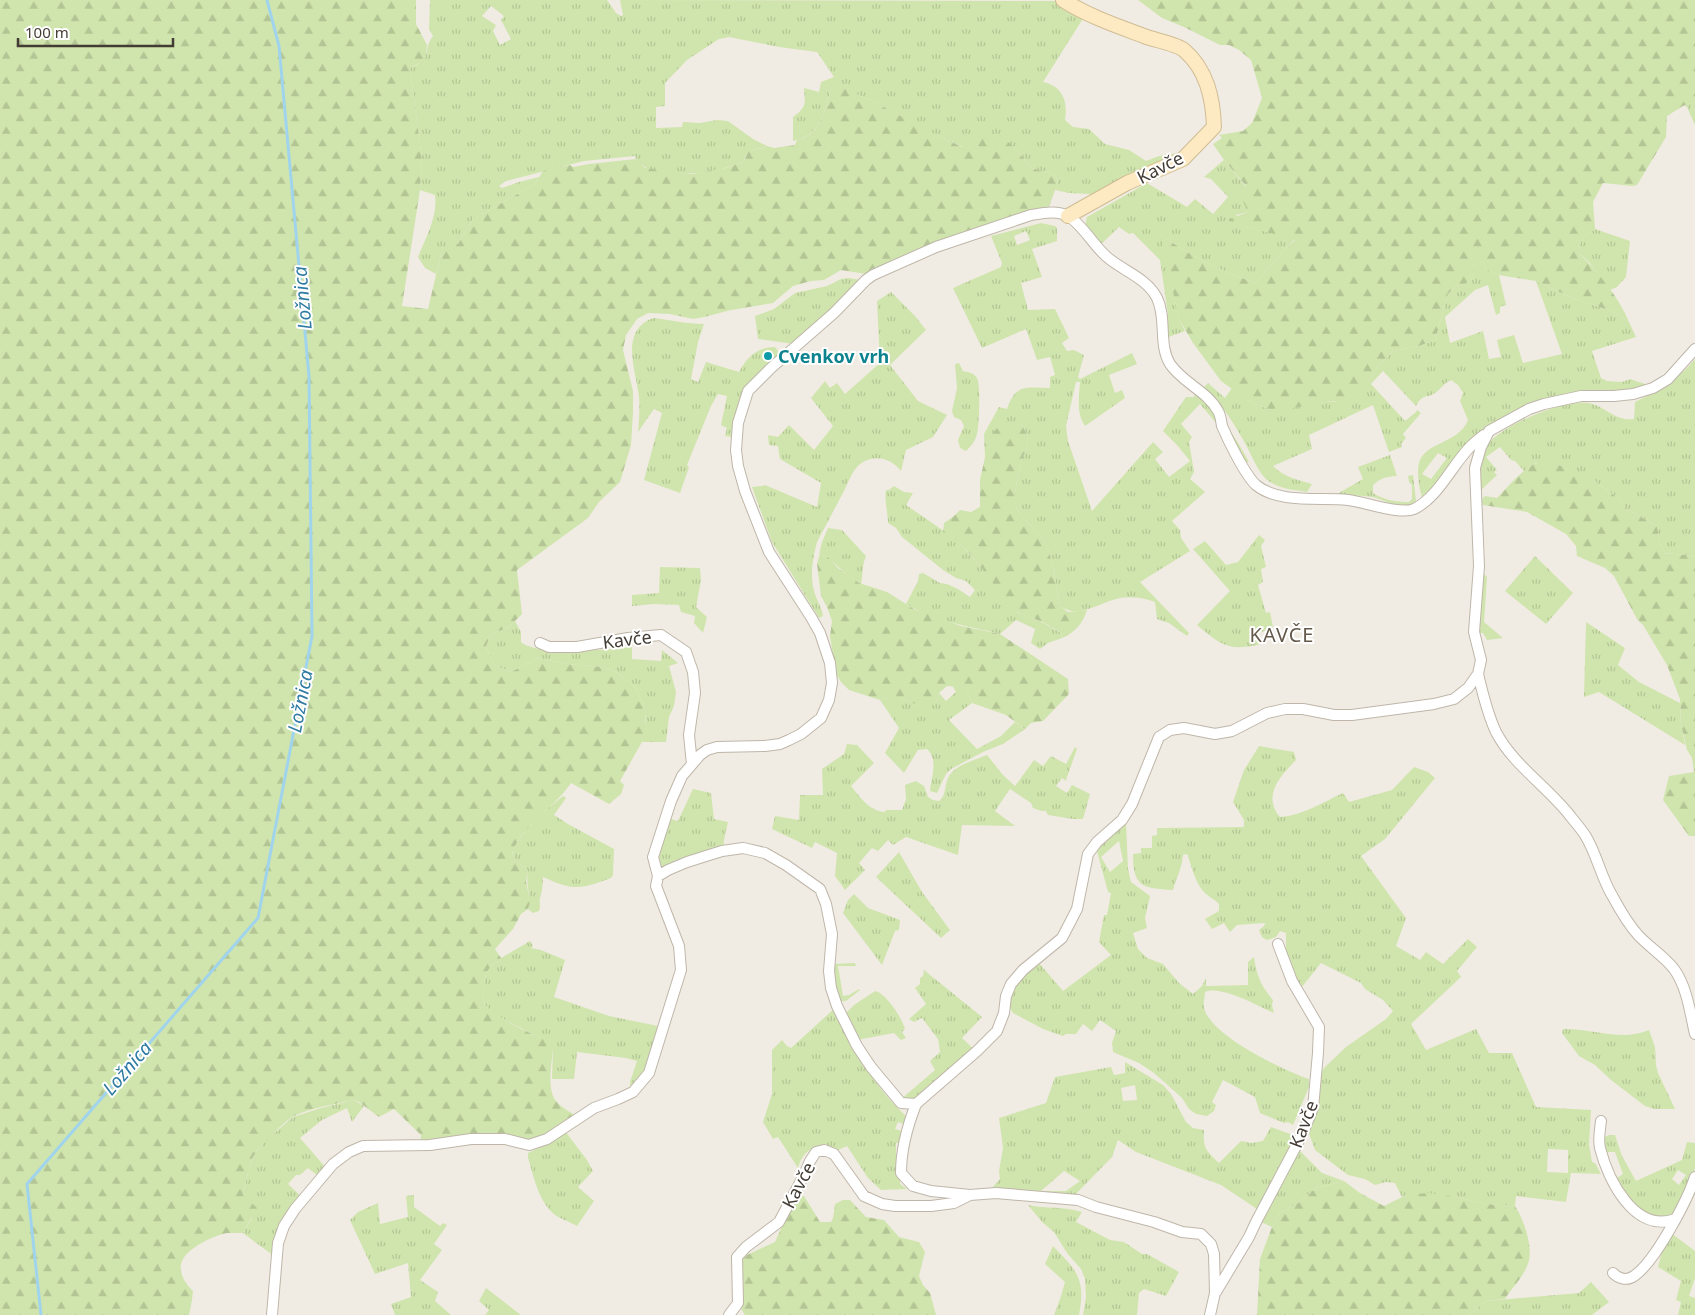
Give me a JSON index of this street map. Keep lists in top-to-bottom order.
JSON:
{
  "streets": {
    "street": ["Kavče"]
  },
  "districts": ["KAVČE"],
  "water": ["Ložnica"],
  "places": ["Cvenkov vrh"],
  "scale_bar": "100 m"
}
